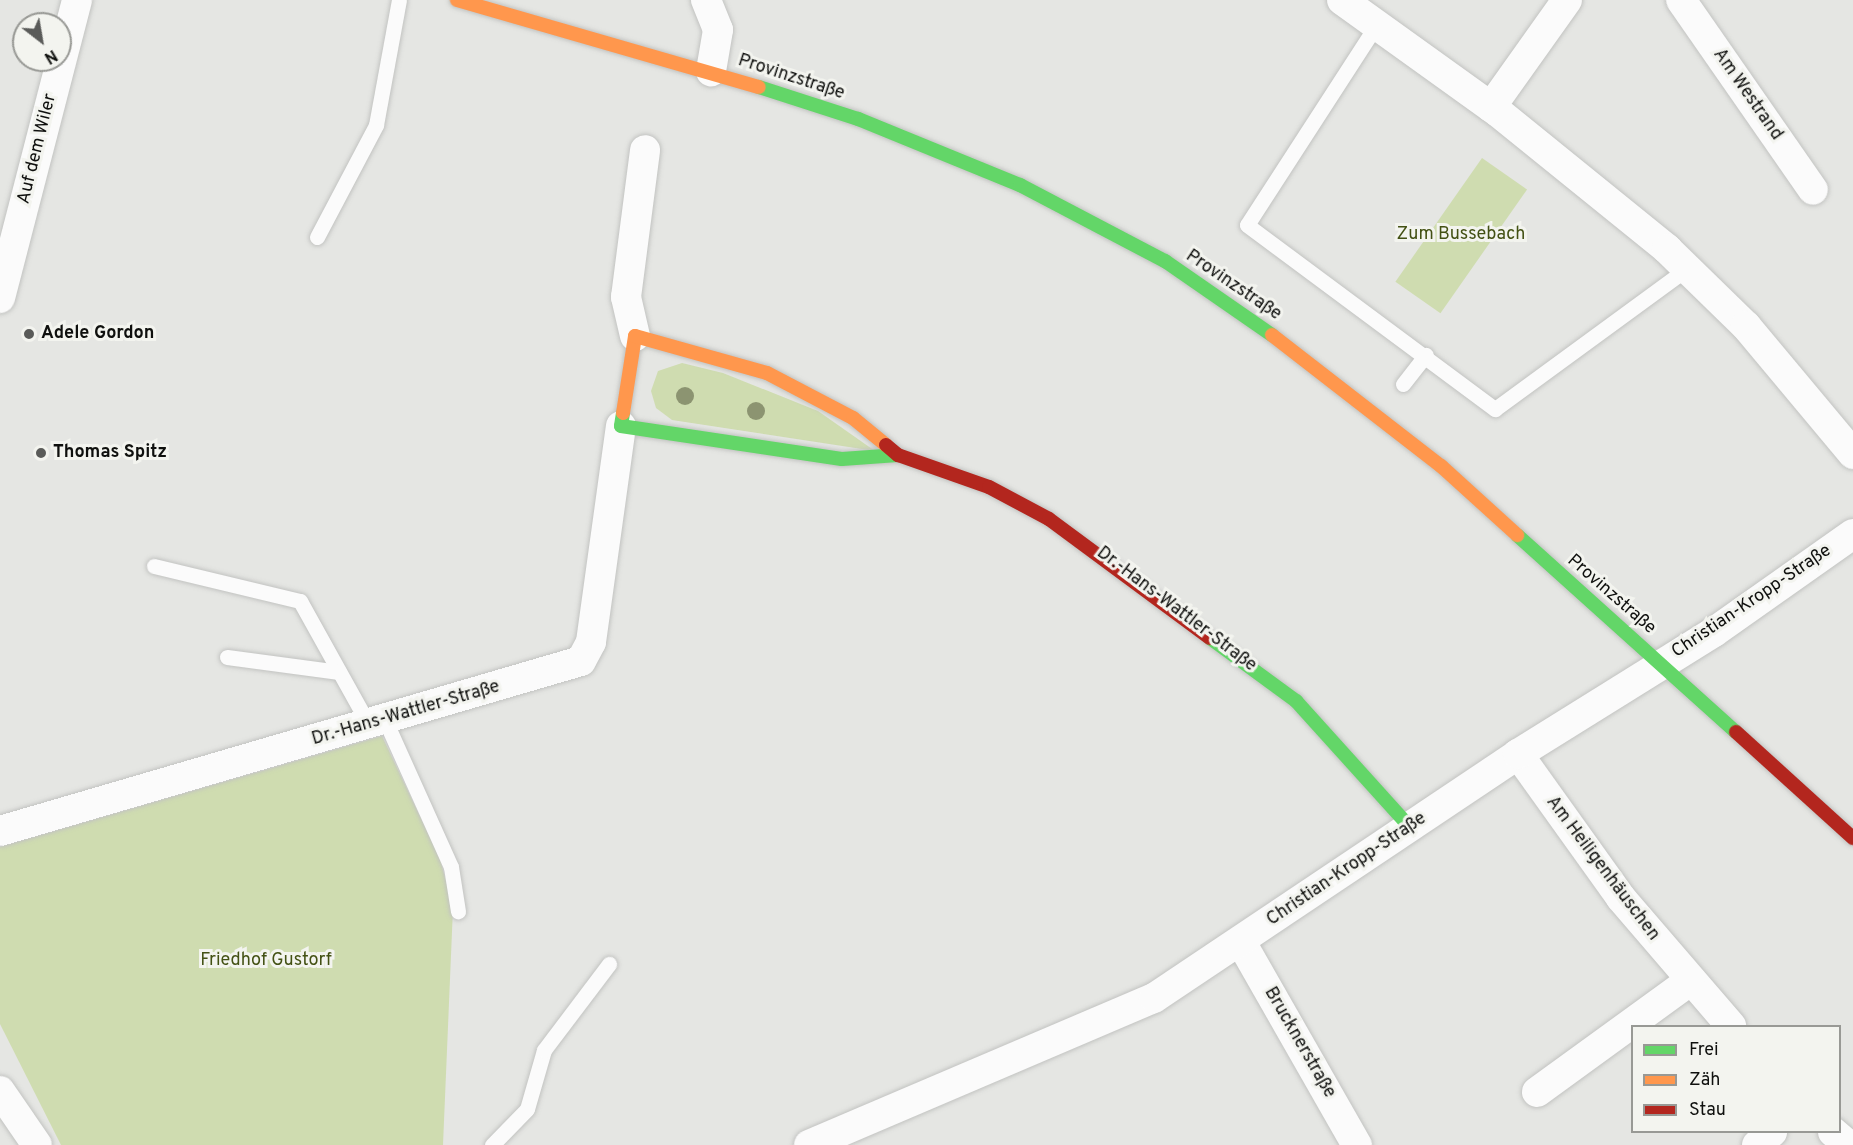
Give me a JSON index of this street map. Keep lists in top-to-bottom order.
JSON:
{
  "streets": {
    "street": [
      "Provinzstraße",
      "Am Westrand",
      "Auf dem Wiler",
      "Christian-Kropp-Straße",
      "Dr.-Hans-Wattler-Straße",
      "Am Heiligenhäuschen",
      "Brucknerstraße"
    ]
  },
  "crossings": [
    ["Provinzstraße", "Christian-Kropp-Straße"],
    ["Christian-Kropp-Straße", "Dr.-Hans-Wattler-Straße"],
    ["Christian-Kropp-Straße", "Am Heiligenhäuschen"],
    ["Christian-Kropp-Straße", "Brucknerstraße"]
  ],
  "parks": ["Zum Bussebach", "Friedhof Gustorf"],
  "places": ["Adele Gordon", "Thomas Spitz"],
  "legend": ["Frei", "Zäh", "Stau"],
  "north": "bottom right"
}
